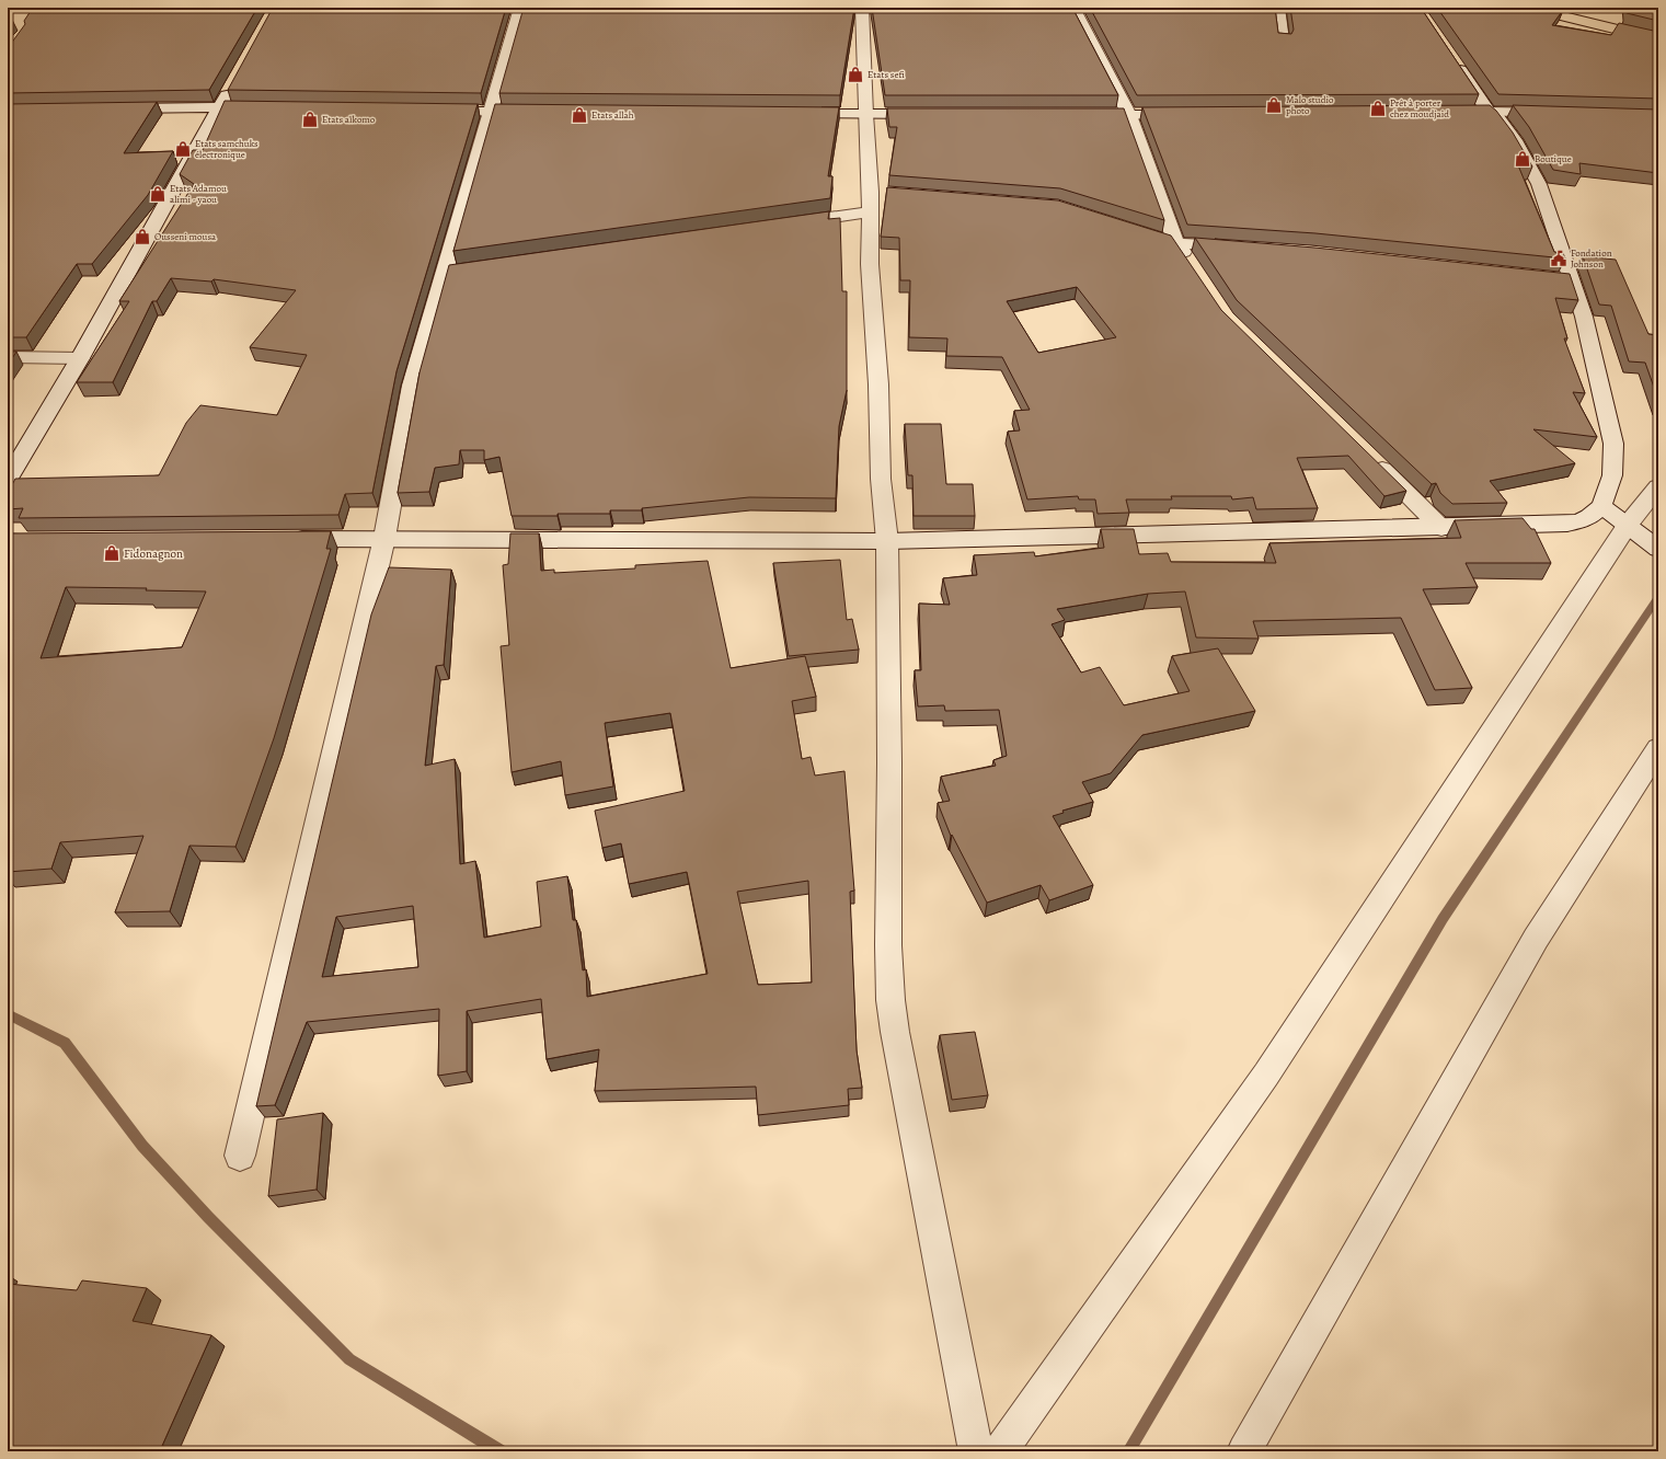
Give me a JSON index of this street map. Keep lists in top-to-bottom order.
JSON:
{
  "places": {
    "shop": [
      "Etats sefi",
      "Malo studio photo",
      "Prêt à porter chez moudjaid",
      "Etats allah",
      "Etats aïkomo",
      "Etats samchuks électronique",
      "Boutique",
      "Etats Adamou alimi - yaou",
      "Ousseni mousa",
      "Fidonagnon"
    ],
    "public building": ["Fondation Johnson"]
  }
}
